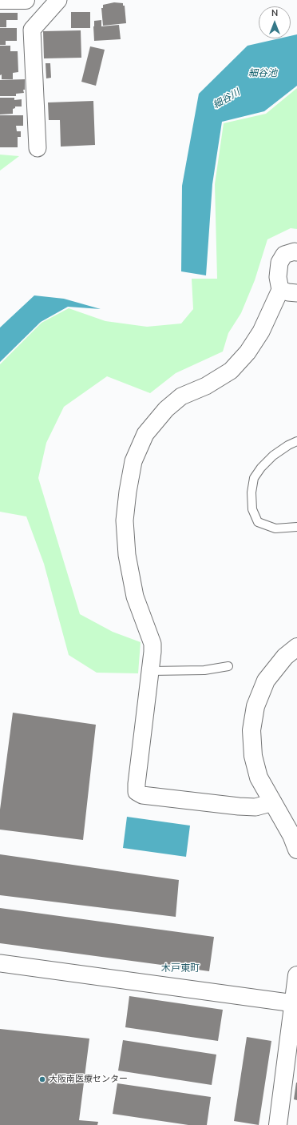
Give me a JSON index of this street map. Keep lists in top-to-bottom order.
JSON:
{
  "districts": ["木戸東町"],
  "water": ["細谷池", "細谷川"],
  "places": ["大阪南医療センター"],
  "north": "top"
}
